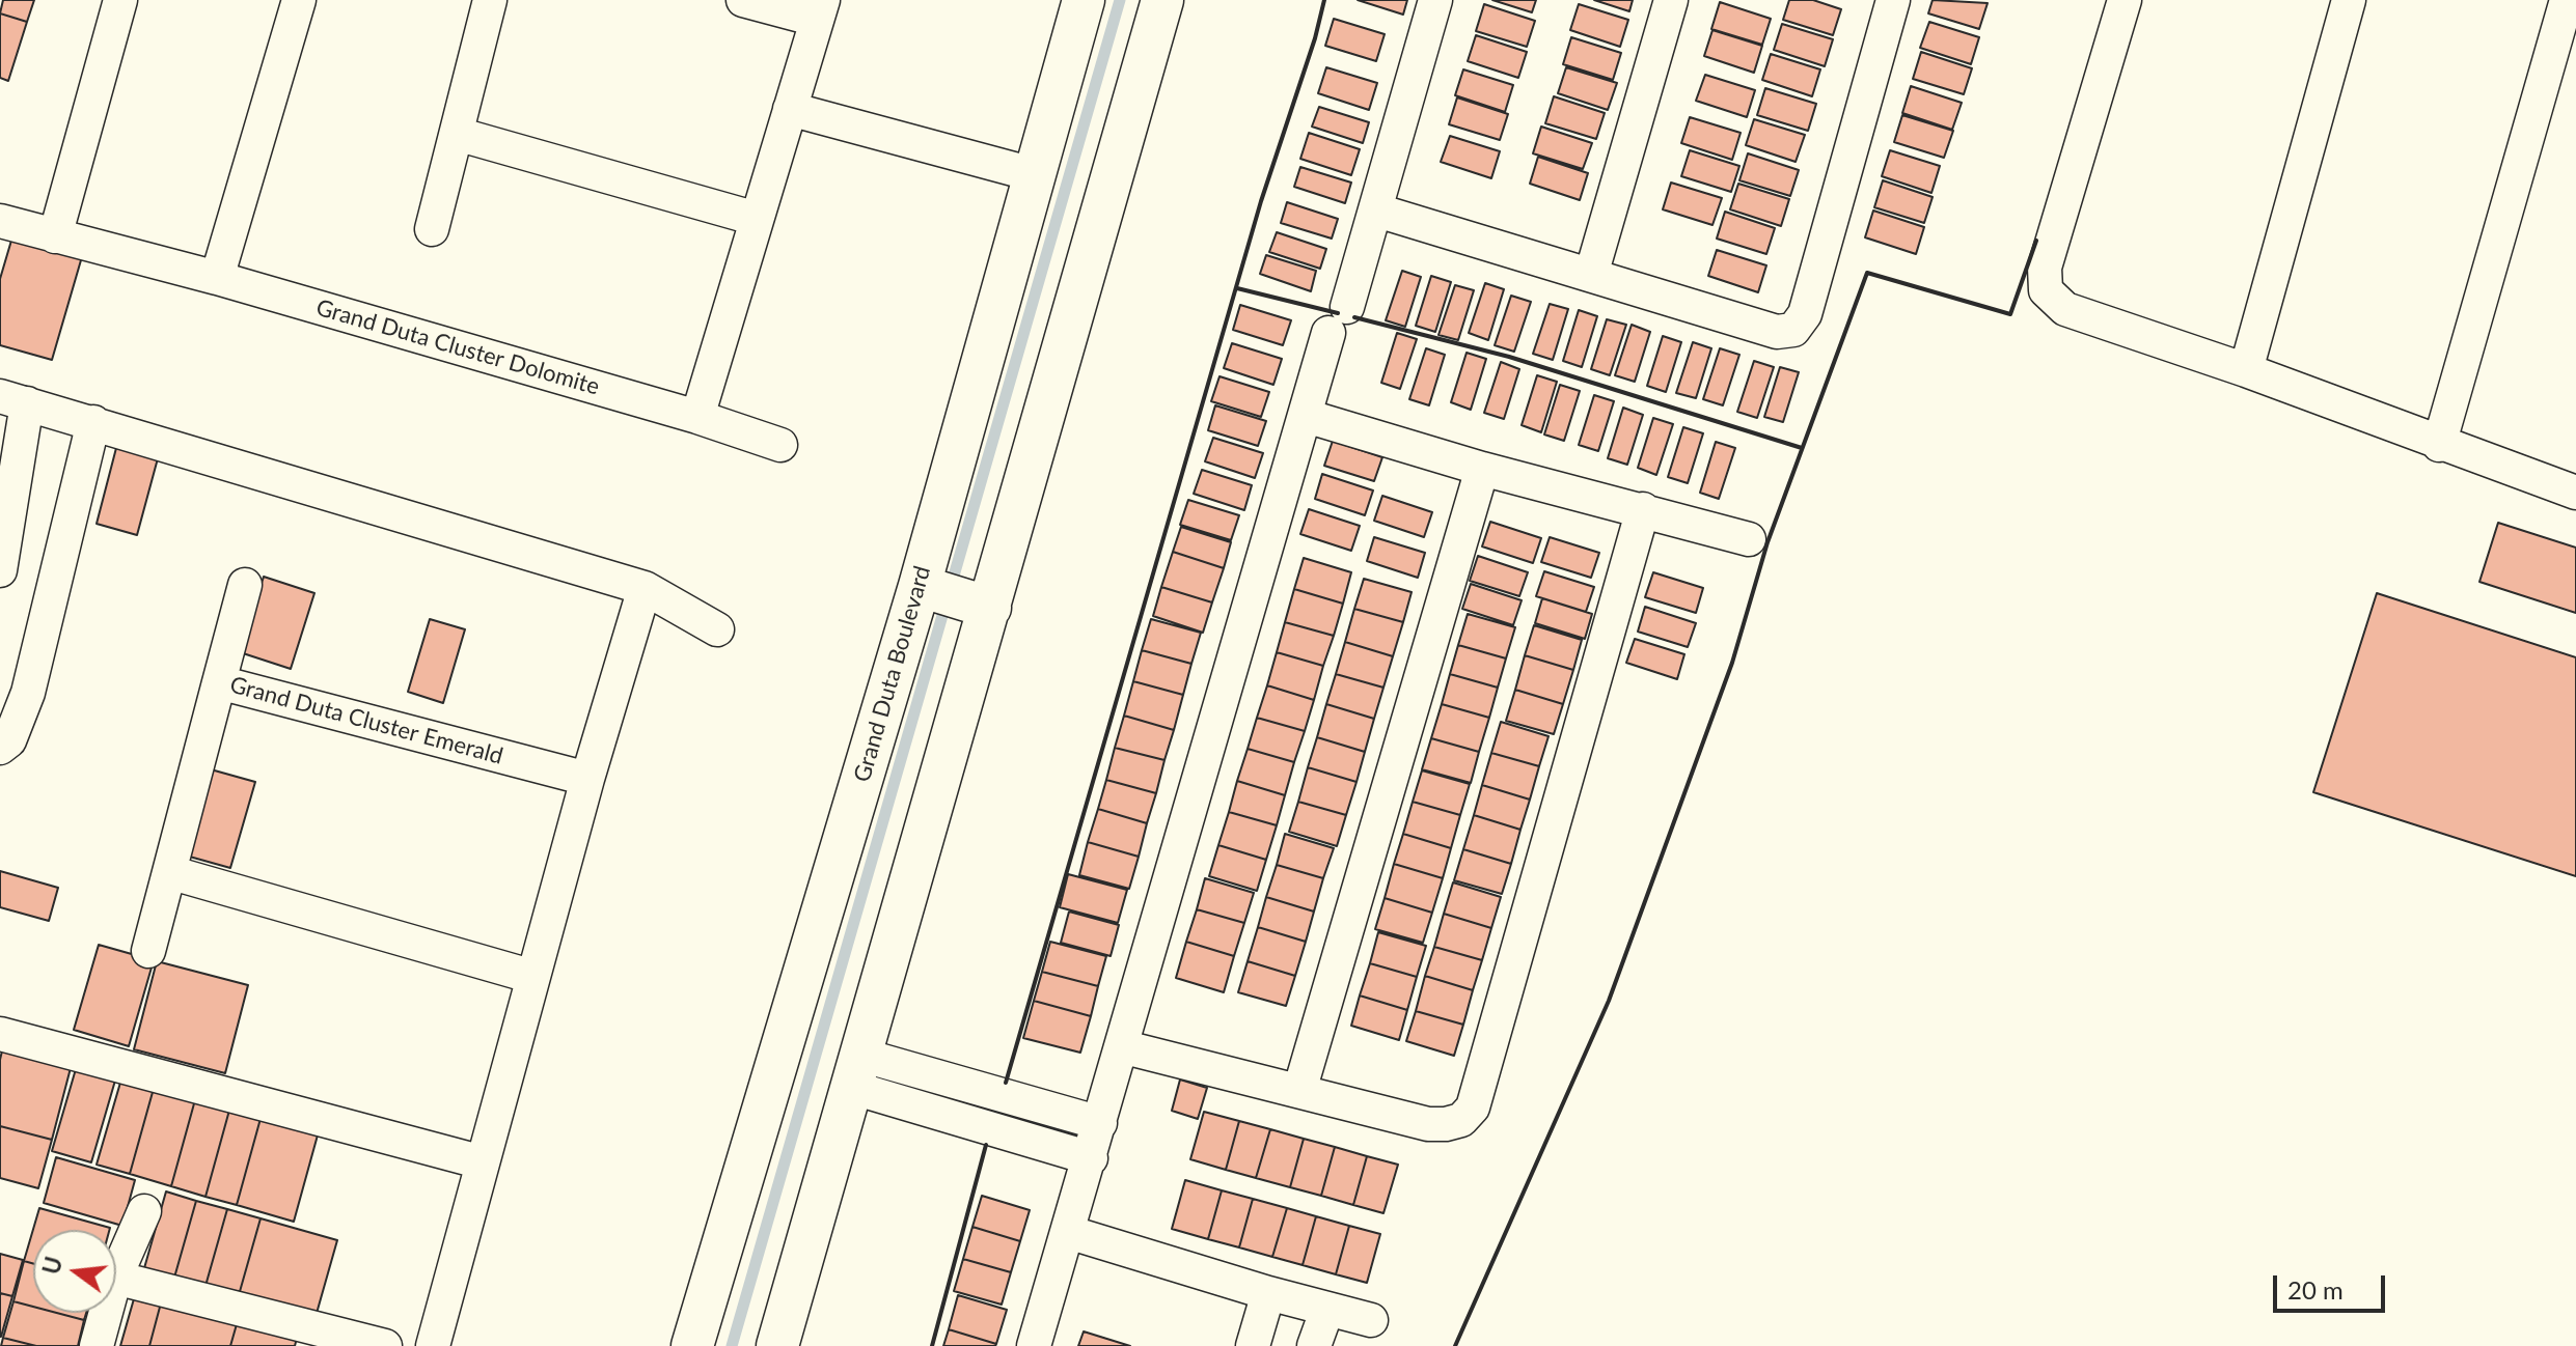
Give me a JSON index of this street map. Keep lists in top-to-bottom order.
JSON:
{
  "streets": {
    "street": ["Grand Duta Cluster Dolomite", "Grand Duta Boulevard", "Grand Duta Cluster Emerald"]
  },
  "scale_bar": "20 m",
  "north": "left"
}
